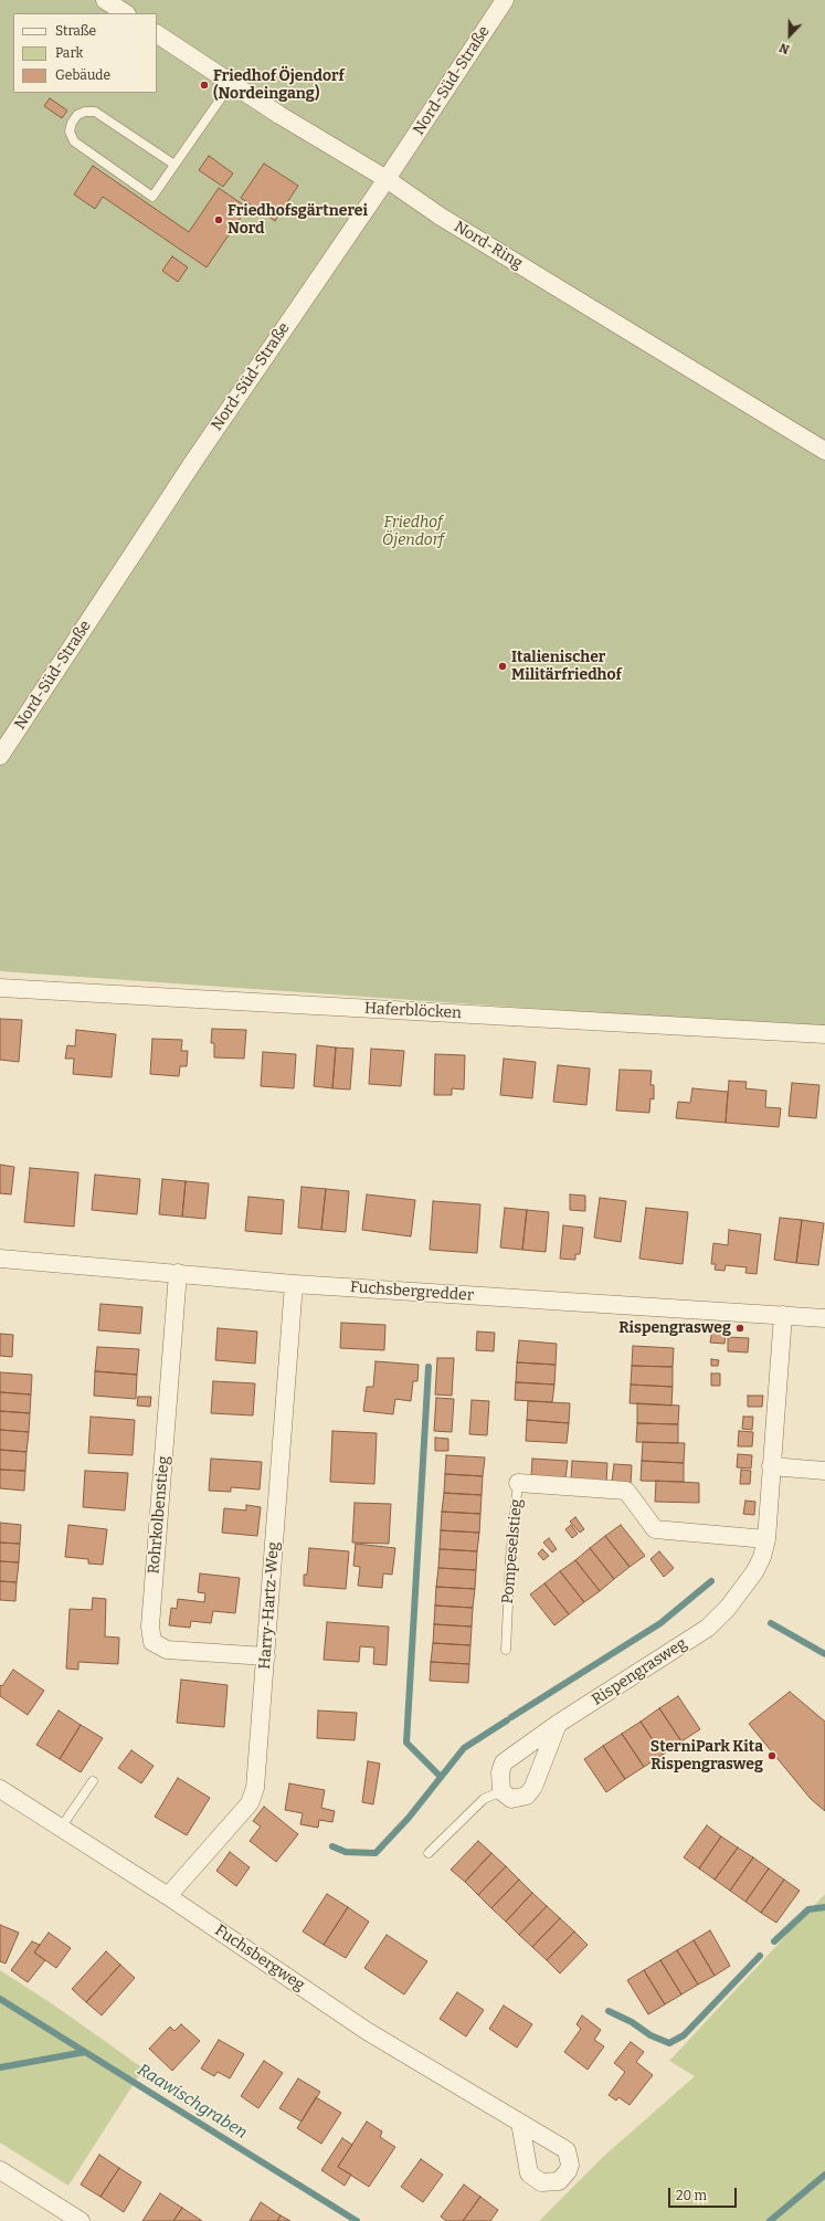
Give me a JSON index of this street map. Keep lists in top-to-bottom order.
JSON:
{
  "streets": {
    "street": [
      "Nord-Süd-Straße",
      "Nord-Ring",
      "Haferblöcken",
      "Fuchsbergredder",
      "Rohrkolbenstieg",
      "Pompeselstieg",
      "Harry-Hartz-Weg",
      "Rispengrasweg",
      "Fuchsbergweg"
    ]
  },
  "crossings": [
    ["Nord-Süd-Straße", "Nord-Ring"],
    ["Fuchsbergredder", "Rohrkolbenstieg"],
    ["Fuchsbergredder", "Harry-Hartz-Weg"],
    ["Fuchsbergredder", "Rispengrasweg"],
    ["Rohrkolbenstieg", "Harry-Hartz-Weg"],
    ["Pompeselstieg", "Rispengrasweg"],
    ["Harry-Hartz-Weg", "Fuchsbergweg"]
  ],
  "water": ["Raawischgraben"],
  "parks": ["Friedhof Öjendorf"],
  "places": [
    "Friedhof Öjendorf (Nordeingang)",
    "Friedhofsgärtnerei Nord",
    "Italienischer Militärfriedhof",
    "Rispengrasweg",
    "SterniPark Kita Rispengrasweg"
  ],
  "legend": ["Straße", "Park", "Gebäude"],
  "scale_bar": "20 m",
  "north": "bottom"
}
